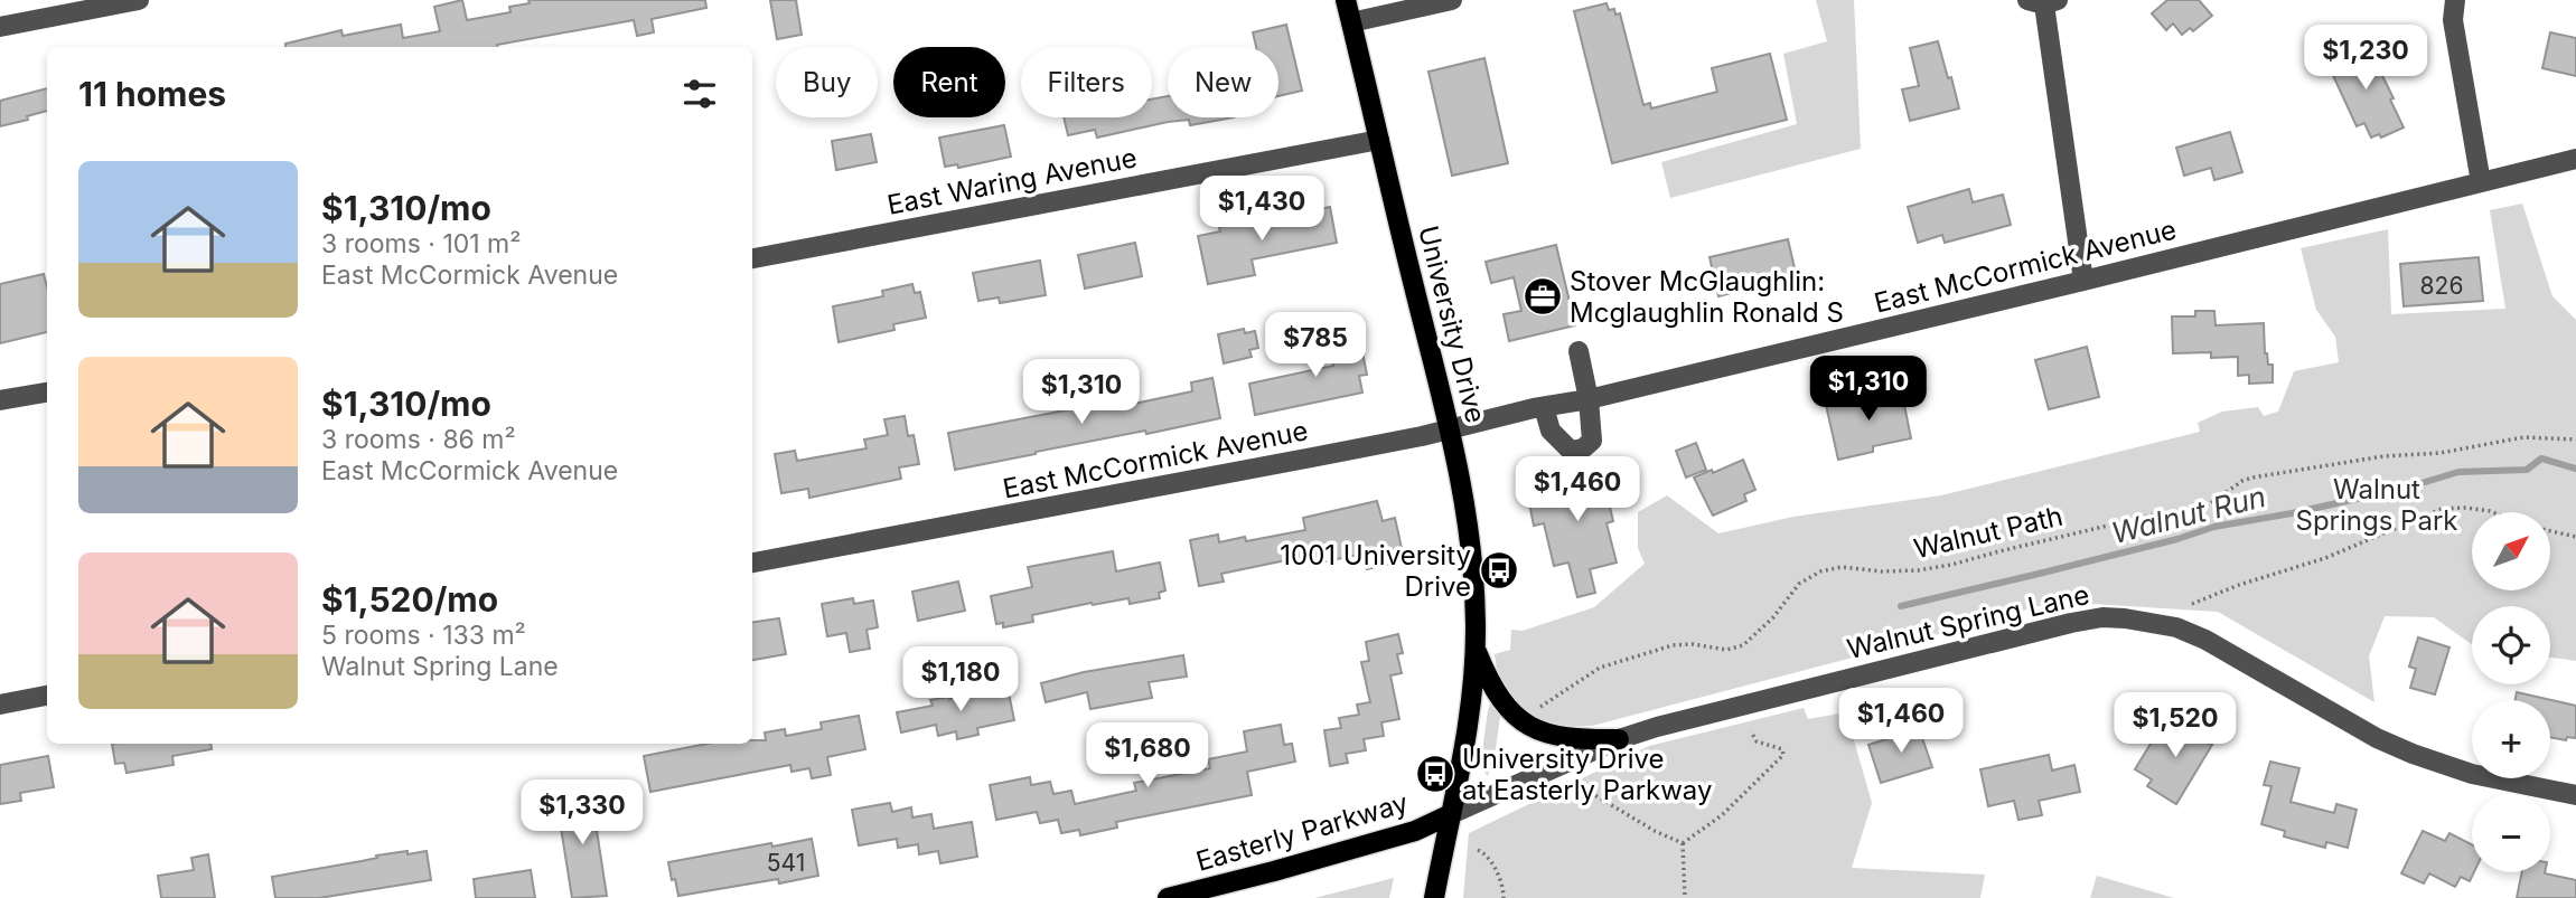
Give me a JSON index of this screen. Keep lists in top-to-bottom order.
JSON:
{
  "streets": {
    "main road": ["University Drive", "Easterly Parkway"],
    "street": ["East Waring Avenue", "East McCormick Avenue", "Walnut Spring Lane"],
    "path": ["Walnut Path"]
  },
  "crossings": [
    ["East Waring Avenue", "University Drive"],
    ["East McCormick Avenue", "University Drive"],
    ["University Drive", "Walnut Spring Lane"],
    ["University Drive", "Easterly Parkway"],
    ["Walnut Spring Lane", "Easterly Parkway"]
  ],
  "water": ["Walnut Run"],
  "parks": ["Walnut Springs Park"],
  "places": {
    "office": ["Stover McGlaughlin: Mcglaughlin Ronald S"],
    "bus stop": ["1001 University Drive", "University Drive at Easterly Parkway"]
  },
  "house_numbers": ["826", "541"],
  "north": "top right",
  "page": {
    "price": [
      "$1,230",
      "$1,430",
      "$785",
      "$1,310",
      "$1,310",
      "$1,460",
      "$1,180",
      "$1,460",
      "$1,520",
      "$1,680",
      "$1,330"
    ],
    "chip": [
      "Buy",
      "Rent",
      "Filters",
      "New"
    ],
    "heading": "11 homes",
    "list": [
      {
        "name": "$1,310/mo",
        "note": "3 rooms · 101 m² · East McCormick Avenue"
      },
      {
        "name": "$1,310/mo",
        "note": "3 rooms · 86 m² · East McCormick Avenue"
      },
      {
        "name": "$1,520/mo",
        "note": "5 rooms · 133 m² · Walnut Spring Lane"
      }
    ],
    "map_buttons": ["+", "−"]
  }
}
